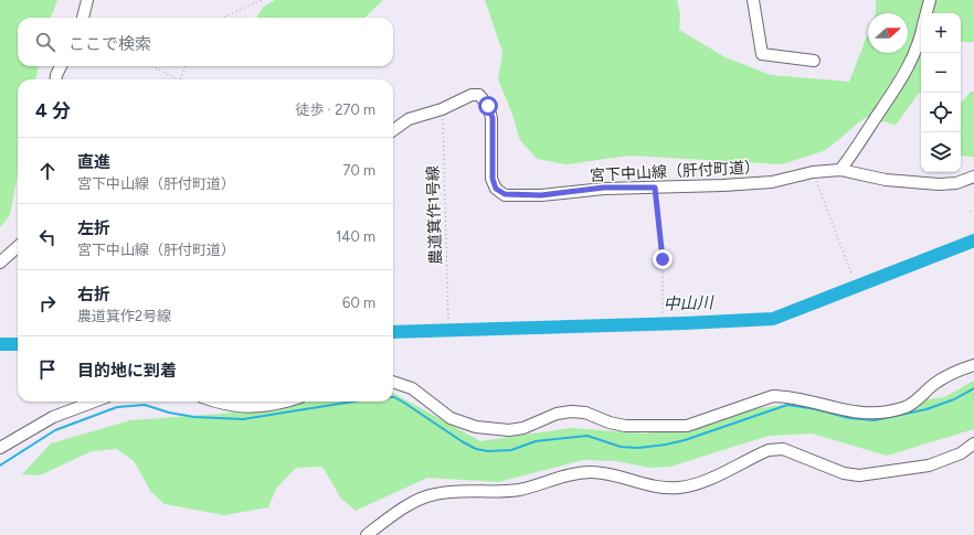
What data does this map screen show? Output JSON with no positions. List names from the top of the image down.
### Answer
{
  "streets": {
    "street": ["宮下中山線（肝付町道）"],
    "path": ["農道箕作1号線"]
  },
  "crossings": [
    ["宮下中山線（肝付町道）", "農道箕作1号線"]
  ],
  "water": ["中山川"],
  "north": "right",
  "page": {
    "map_buttons": ["+", "−"],
    "search": "ここで検索",
    "heading": ["4 分", "徒歩 · 270 m"],
    "list": [
      ["直進", "宮下中山線（肝付町道）", "70 m"],
      ["左折", "宮下中山線（肝付町道）", "140 m"],
      ["右折", "農道箕作2号線", "60 m"],
      "目的地に到着"
    ]
  }
}
